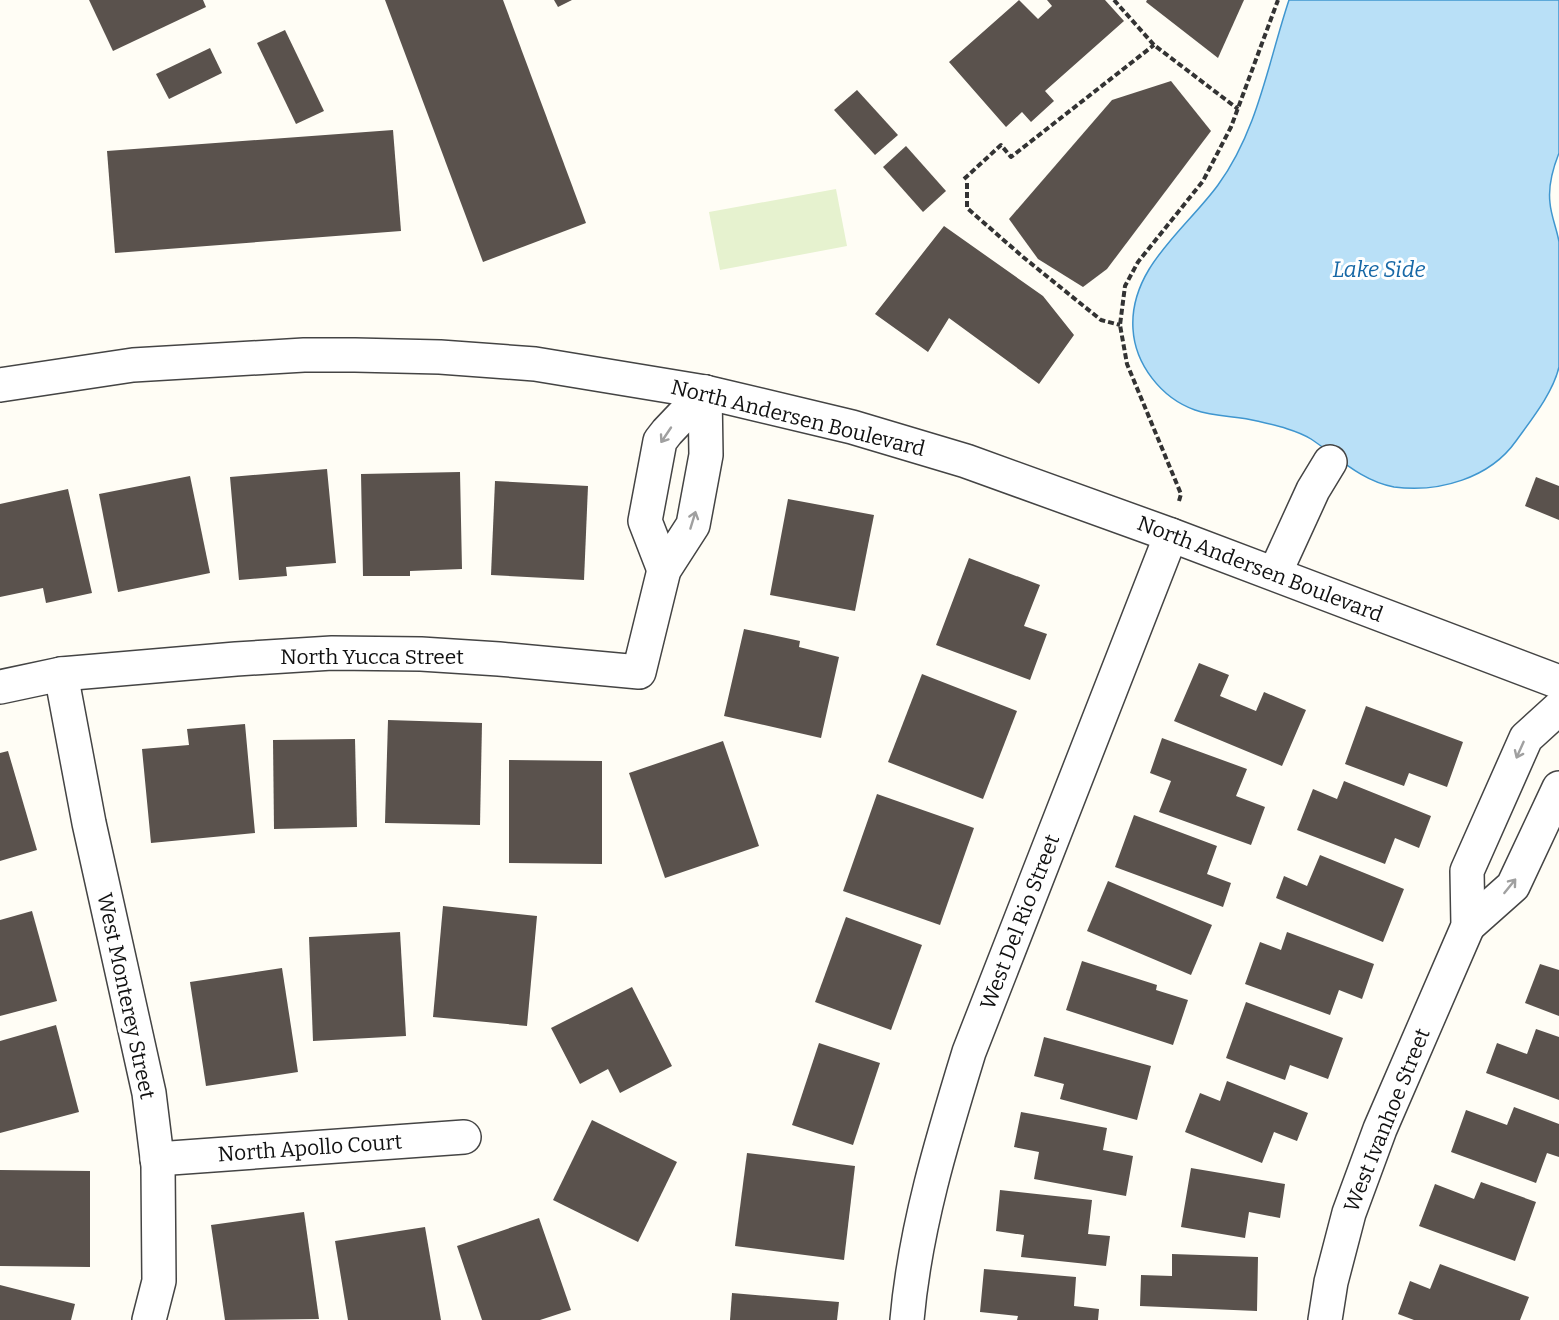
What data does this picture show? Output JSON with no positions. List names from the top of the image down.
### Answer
{
  "streets": {
    "street": [
      "North Andersen Boulevard",
      "North Yucca Street",
      "West Del Rio Street",
      "West Monterey Street",
      "West Ivanhoe Street",
      "North Apollo Court"
    ]
  },
  "crossings": [
    ["North Andersen Boulevard", "North Yucca Street"],
    ["North Andersen Boulevard", "West Del Rio Street"],
    ["North Yucca Street", "West Monterey Street"],
    ["West Monterey Street", "North Apollo Court"]
  ],
  "water": ["Lake Side"]
}
